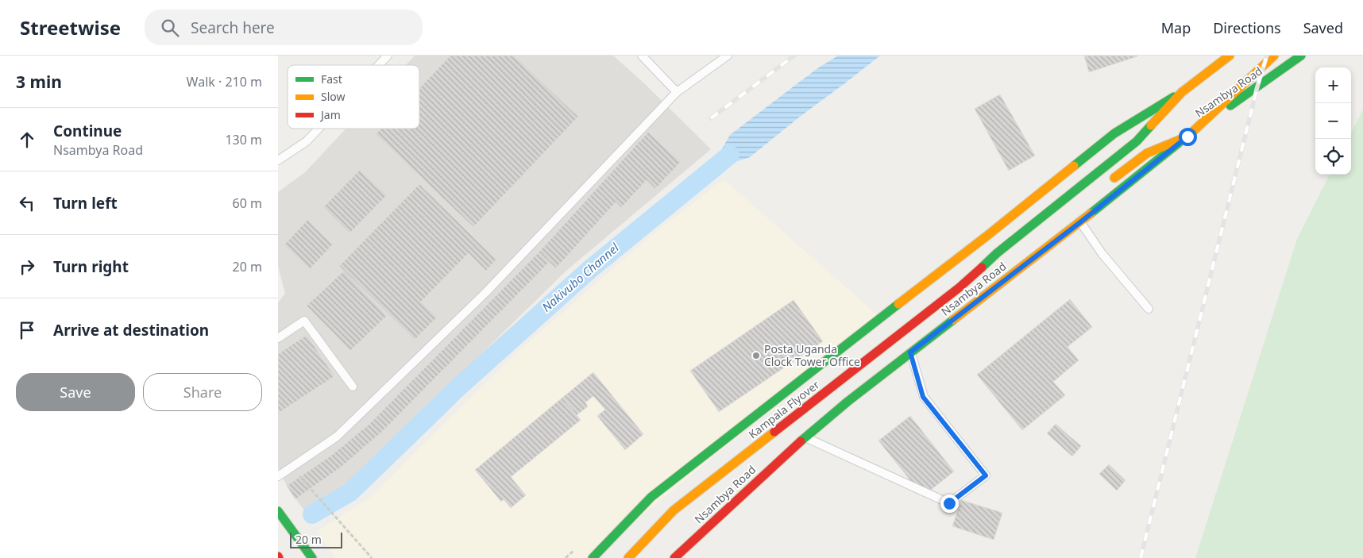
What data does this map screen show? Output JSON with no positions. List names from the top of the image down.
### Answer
{
  "streets": {
    "main road": ["Nsambya Road", "Kampala Flyover"]
  },
  "water": ["Nakivubo Channel"],
  "places": ["Posta Uganda Clock Tower Office"],
  "legend": ["Fast", "Slow", "Jam"],
  "scale_bar": "20 m",
  "page": {
    "header": "Streetwise",
    "search": "Search here",
    "nav": ["Map", "Directions", "Saved"],
    "heading": ["3 min", "Walk · 210 m"],
    "map_buttons": ["+", "−"],
    "list": [
      ["Continue", "Nsambya Road", "130 m"],
      ["Turn left", "60 m"],
      ["Turn right", "20 m"],
      "Arrive at destination"
    ],
    "buttons": ["Save", "Share"],
    "scale": "20 m"
  }
}
